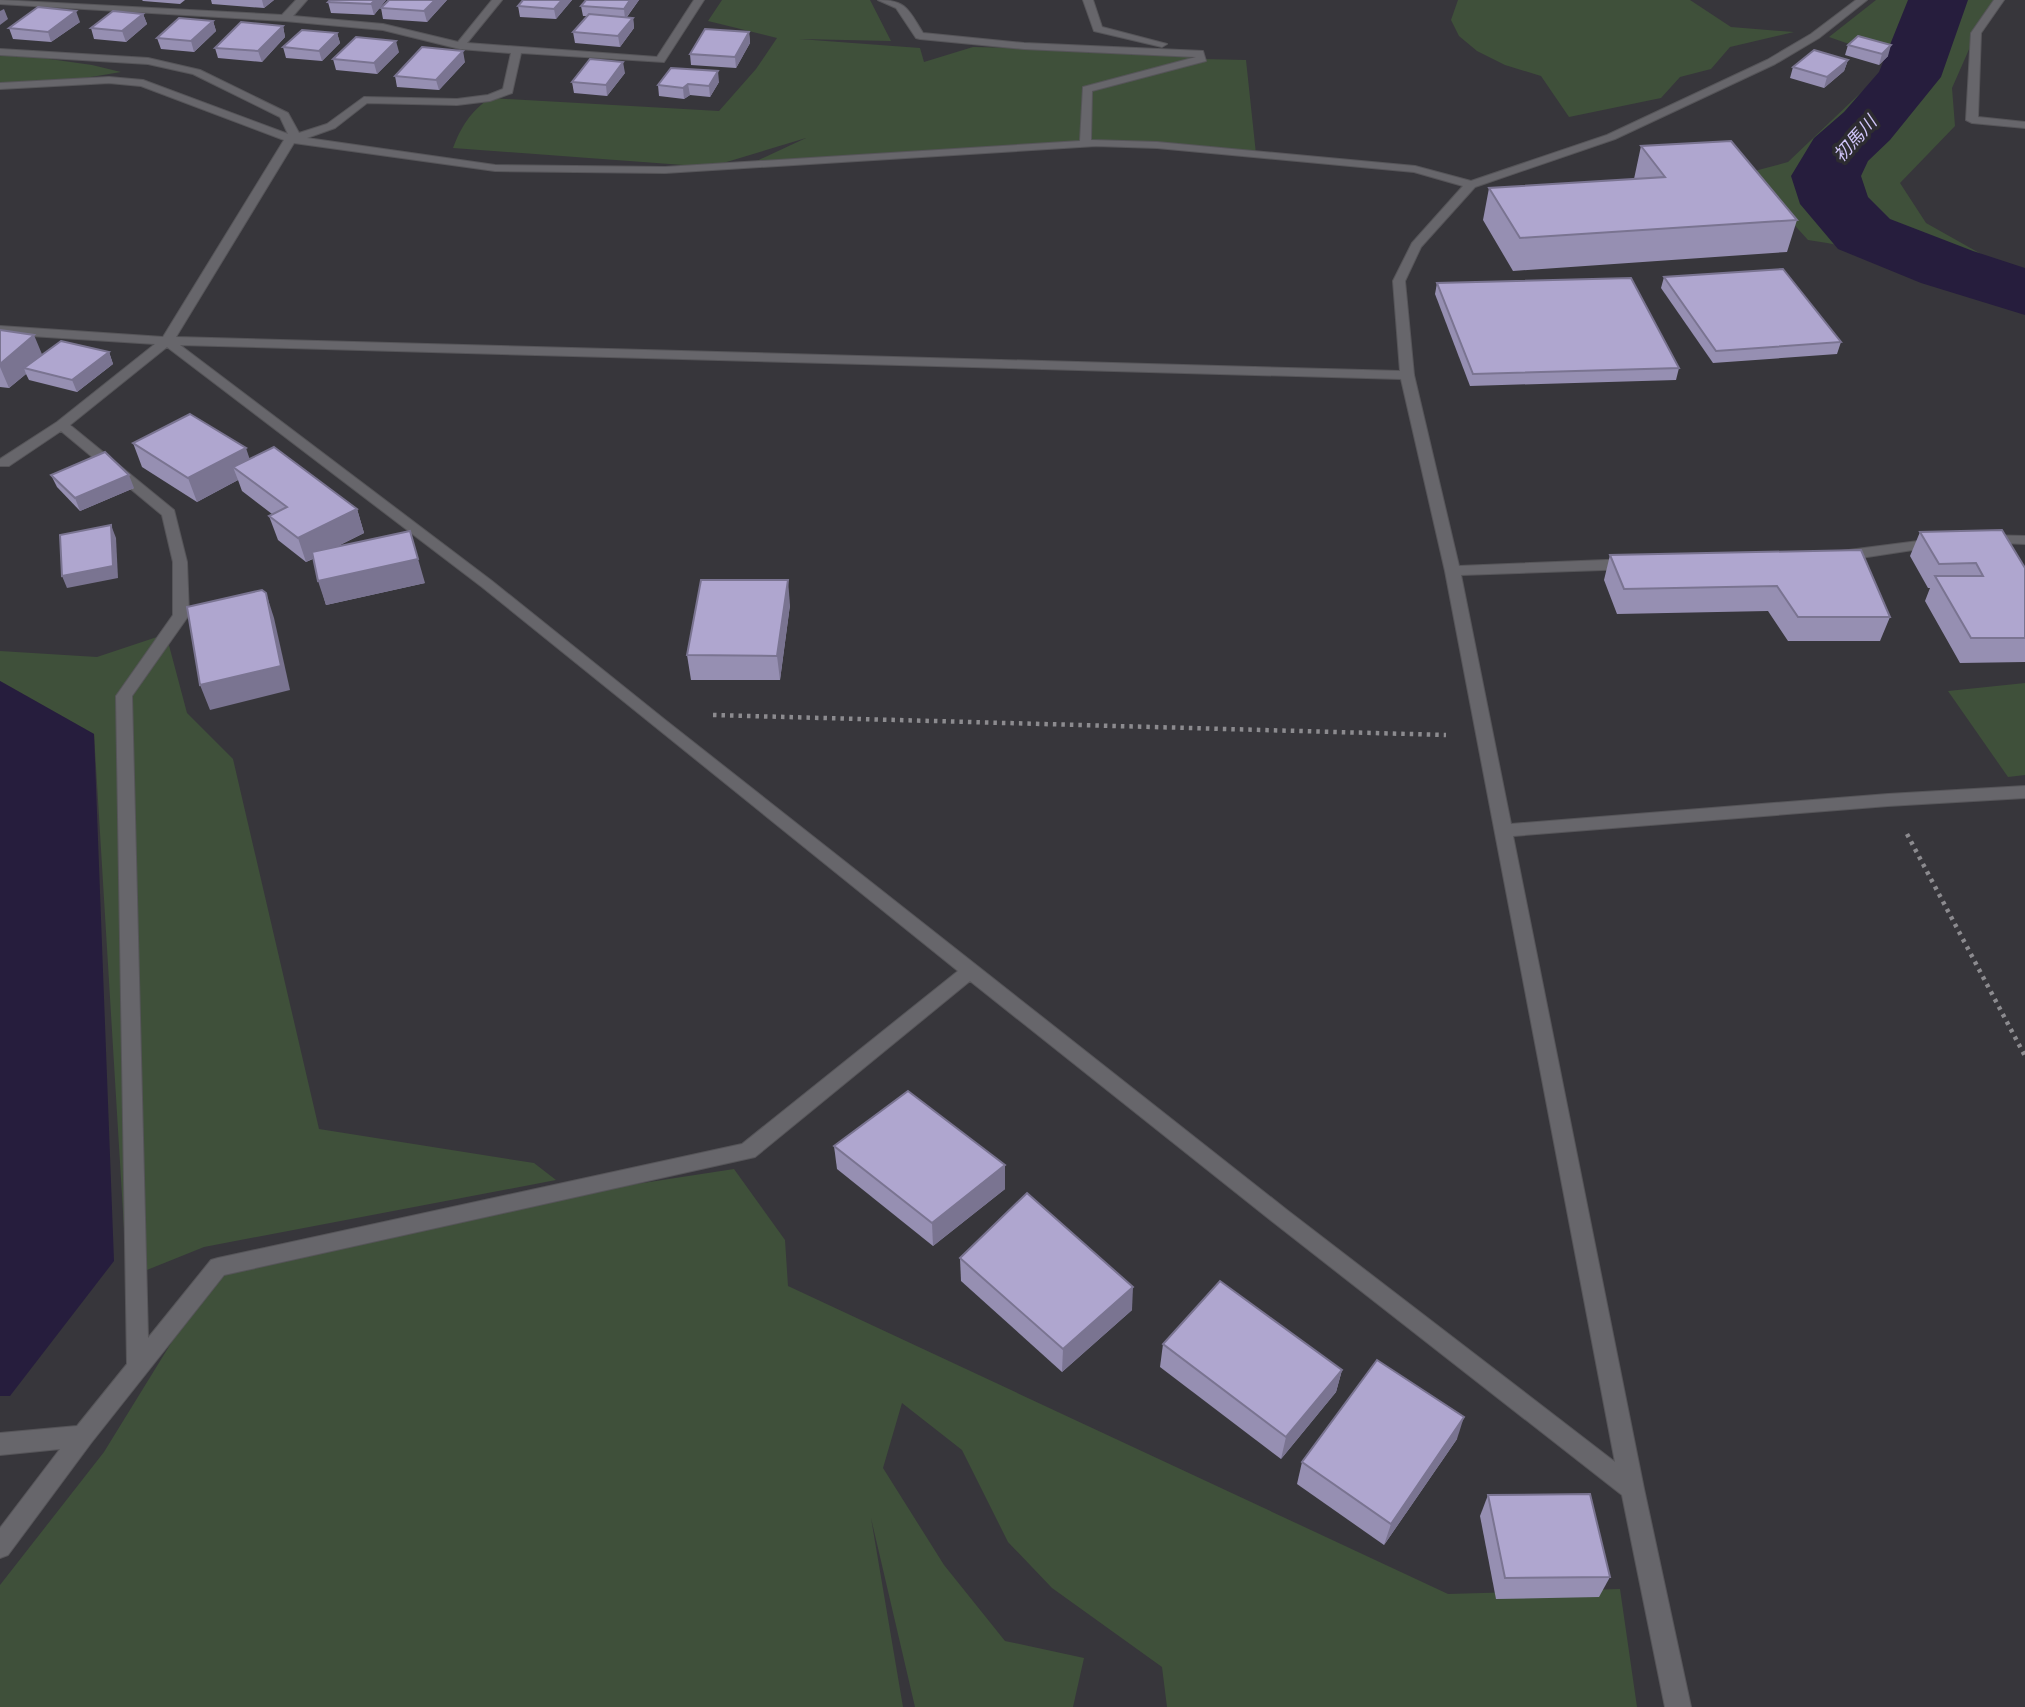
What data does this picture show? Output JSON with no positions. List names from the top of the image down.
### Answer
{
  "water": ["初馬川"]
}
